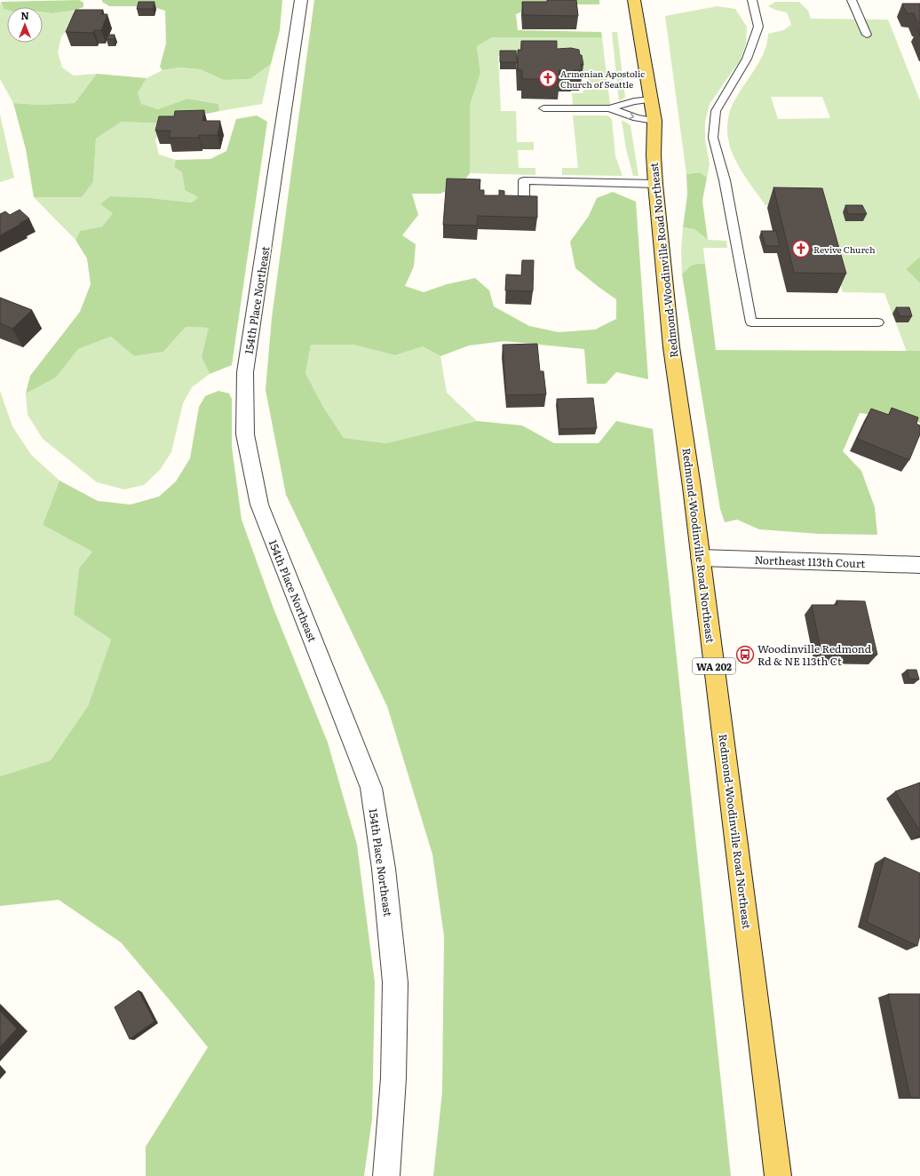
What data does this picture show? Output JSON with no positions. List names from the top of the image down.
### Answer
{
  "streets": {
    "main road": ["Redmond-Woodinville Road Northeast", "WA 202"],
    "street": ["154th Place Northeast", "Northeast 113th Court"]
  },
  "crossings": [
    ["Redmond-Woodinville Road Northeast", "Northeast 113th Court"]
  ],
  "places": {
    "church": ["Armenian Apostolic Church of Seattle", "Revive Church"],
    "bus stop": ["Woodinville Redmond Rd & NE 113th Ct"]
  },
  "north": "top"
}
